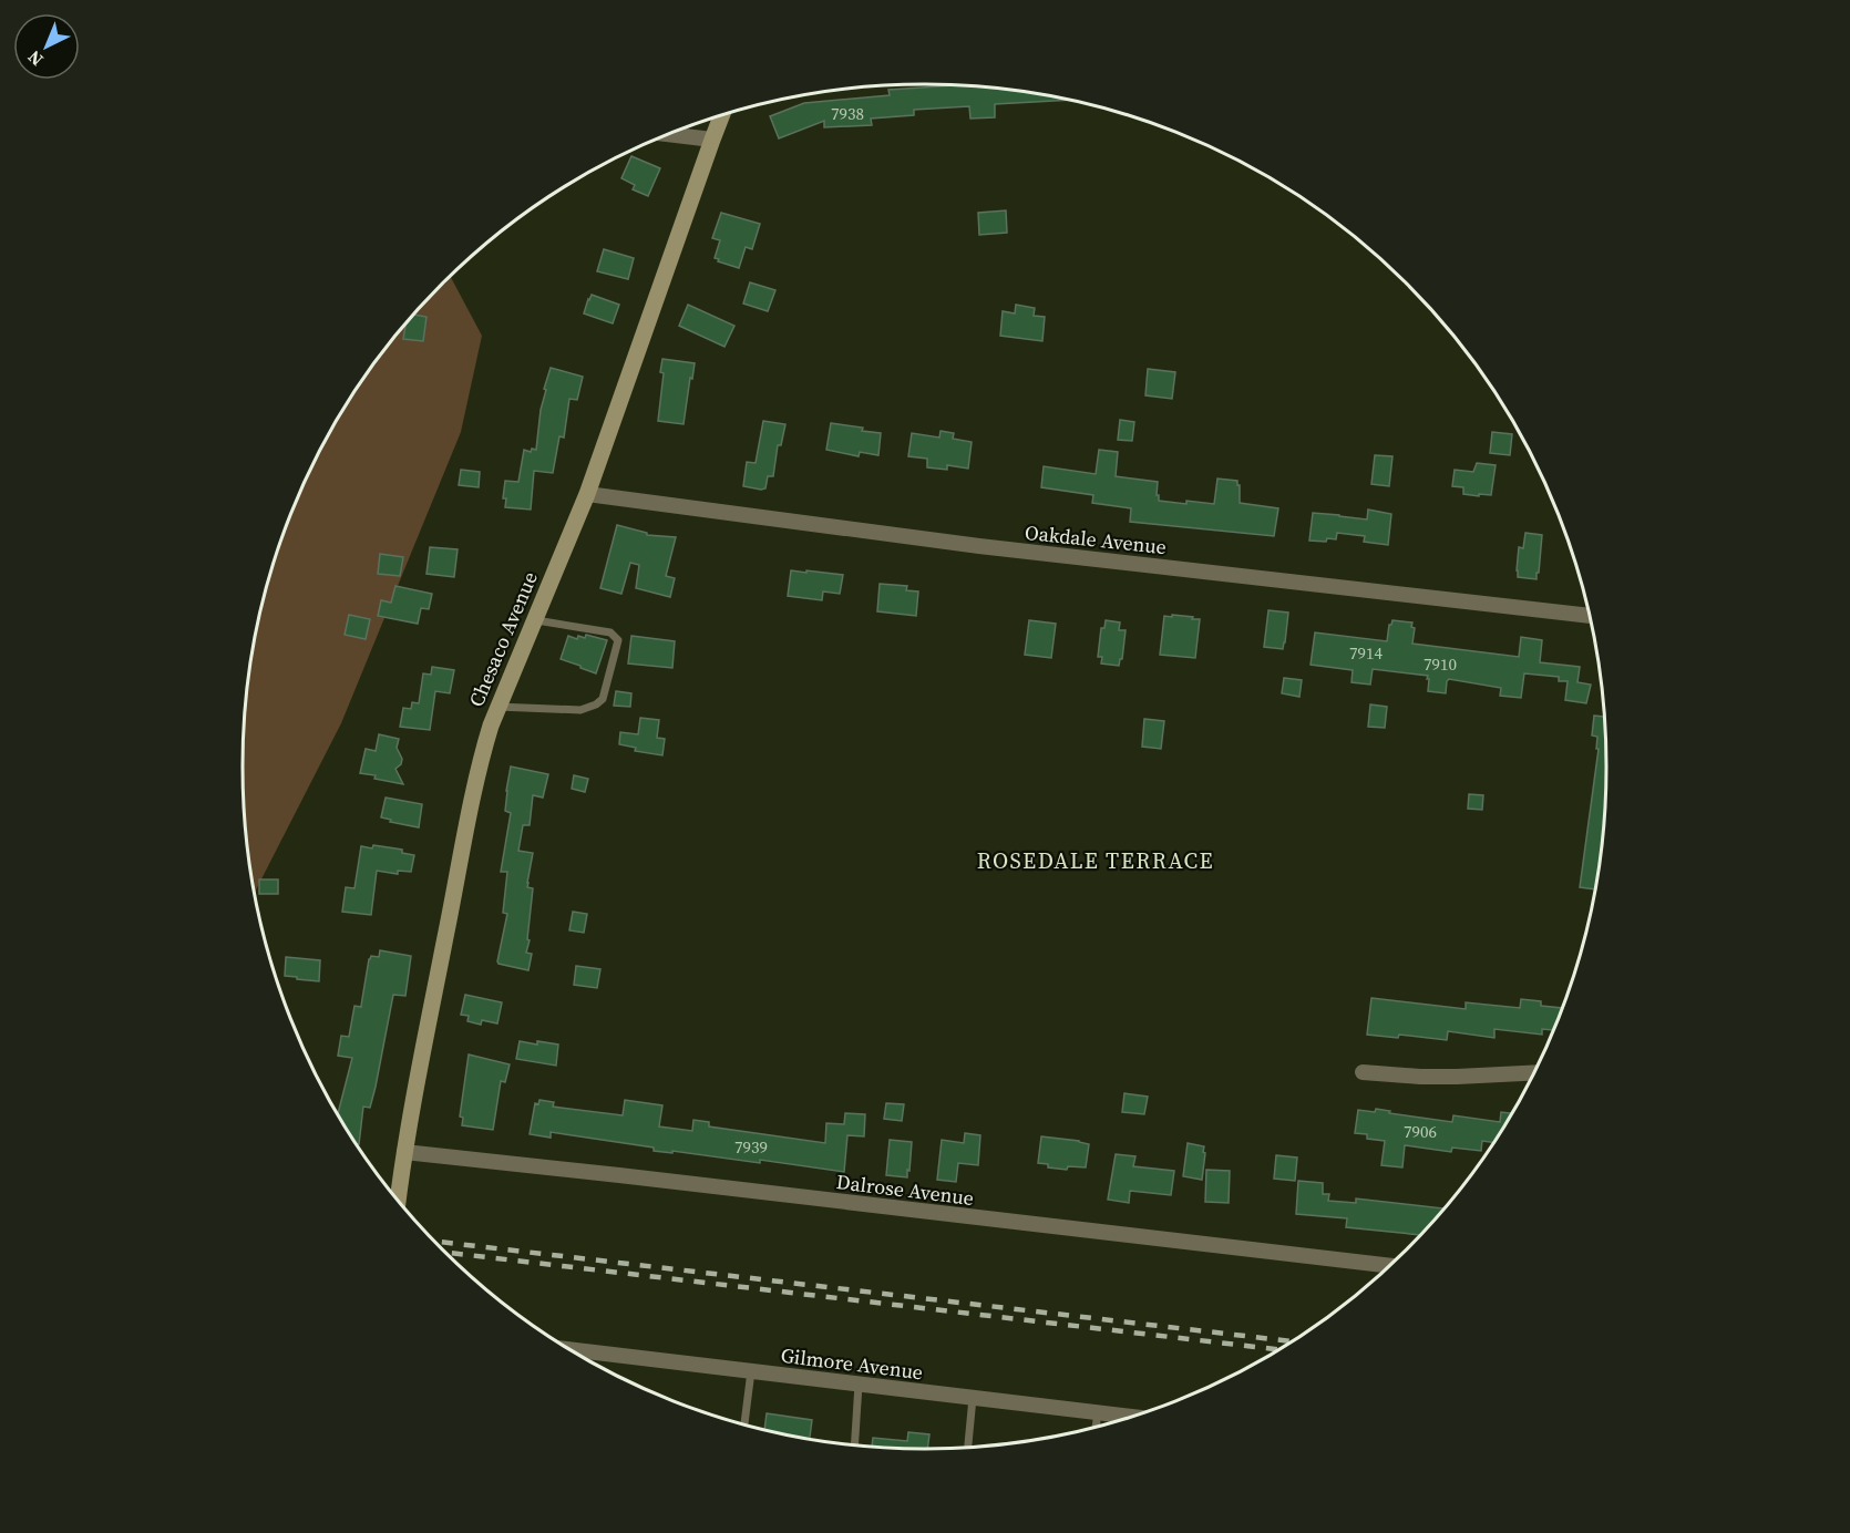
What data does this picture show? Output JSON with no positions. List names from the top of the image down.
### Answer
{
  "streets": {
    "street": [
      "Oakdale Avenue",
      "Chesaco Avenue",
      "Dalrose Avenue",
      "Gilmore Avenue"
    ]
  },
  "crossings": [
    ["Oakdale Avenue", "Chesaco Avenue"],
    ["Chesaco Avenue", "Dalrose Avenue"]
  ],
  "districts": ["ROSEDALE TERRACE"],
  "house_numbers": [
    "7938",
    "7914",
    "7910",
    "7906",
    "7939"
  ],
  "north": "bottom left"
}
